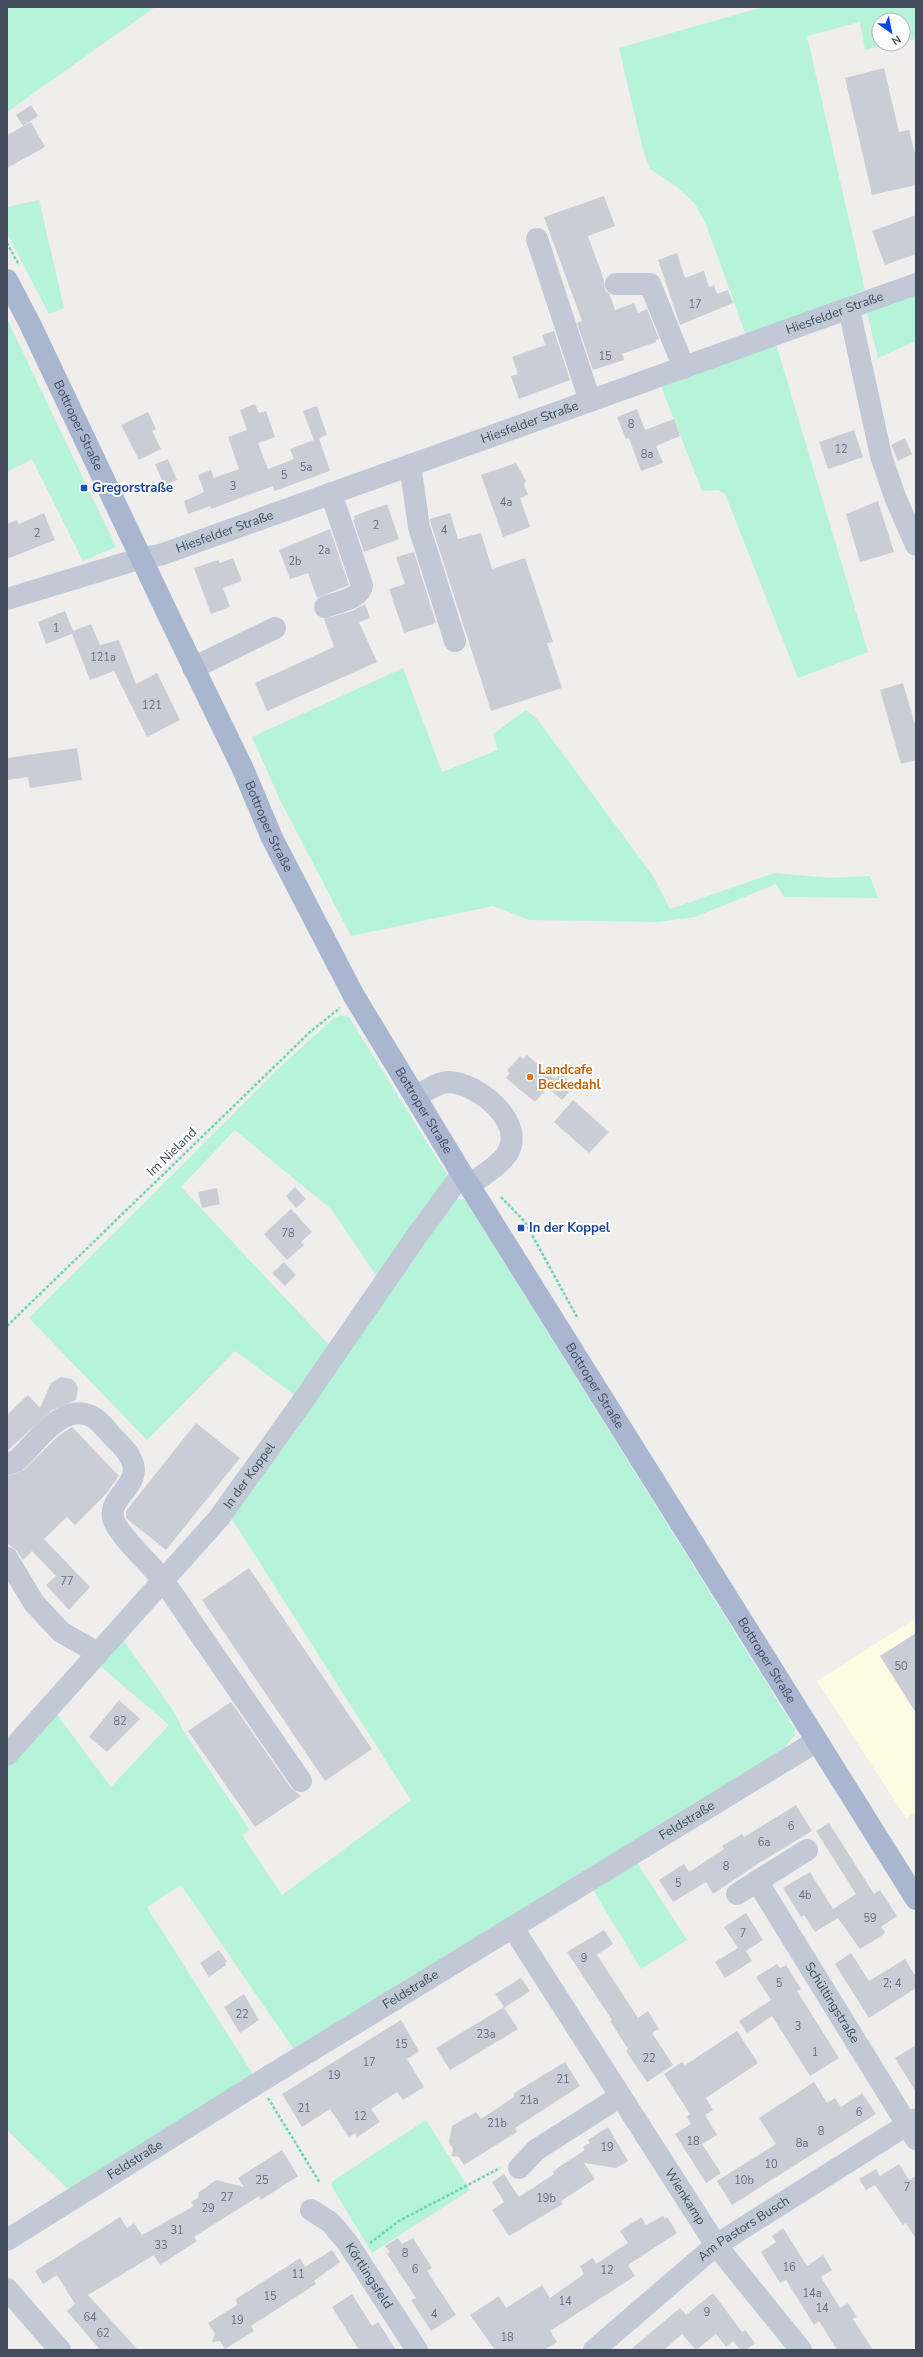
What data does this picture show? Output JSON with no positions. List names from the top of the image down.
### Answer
{
  "streets": {
    "main road": ["Bottroper Straße"],
    "street": [
      "Hiesfelder Straße",
      "In der Koppel",
      "Feldstraße",
      "Schültingstraße",
      "Wienkamp",
      "Am Pastors Busch",
      "Körtlingsfeld"
    ],
    "path": ["Im Nieland"]
  },
  "crossings": [
    ["Hiesfelder Straße", "Bottroper Straße"],
    ["Bottroper Straße", "Im Nieland"],
    ["Bottroper Straße", "In der Koppel"],
    ["Bottroper Straße", "Feldstraße"],
    ["Feldstraße", "Wienkamp"],
    ["Schültingstraße", "Am Pastors Busch"],
    ["Wienkamp", "Am Pastors Busch"]
  ],
  "places": {
    "transit": ["Gregorstraße", "In der Koppel"],
    "other": ["Landcafe Beckedahl"]
  },
  "house_numbers": [
    "17",
    "15",
    "8",
    "12",
    "8a",
    "5a",
    "5",
    "3",
    "4a",
    "2",
    "4",
    "2",
    "2a",
    "2b",
    "1",
    "121a",
    "121",
    "78",
    "77",
    "50",
    "82",
    "6",
    "6a",
    "8",
    "5",
    "4b",
    "59",
    "7",
    "9",
    "5",
    "2; 4",
    "22",
    "3",
    "23a",
    "15",
    "1",
    "22",
    "17",
    "19",
    "21",
    "21a",
    "21",
    "6",
    "12",
    "21b",
    "8",
    "18",
    "8a",
    "19",
    "10",
    "25",
    "10b",
    "7",
    "27",
    "19b",
    "29",
    "31",
    "33",
    "8",
    "16",
    "6",
    "12",
    "11",
    "14a",
    "15",
    "14",
    "14",
    "9",
    "4",
    "64",
    "19",
    "62",
    "18"
  ],
  "north": "bottom right"
}
